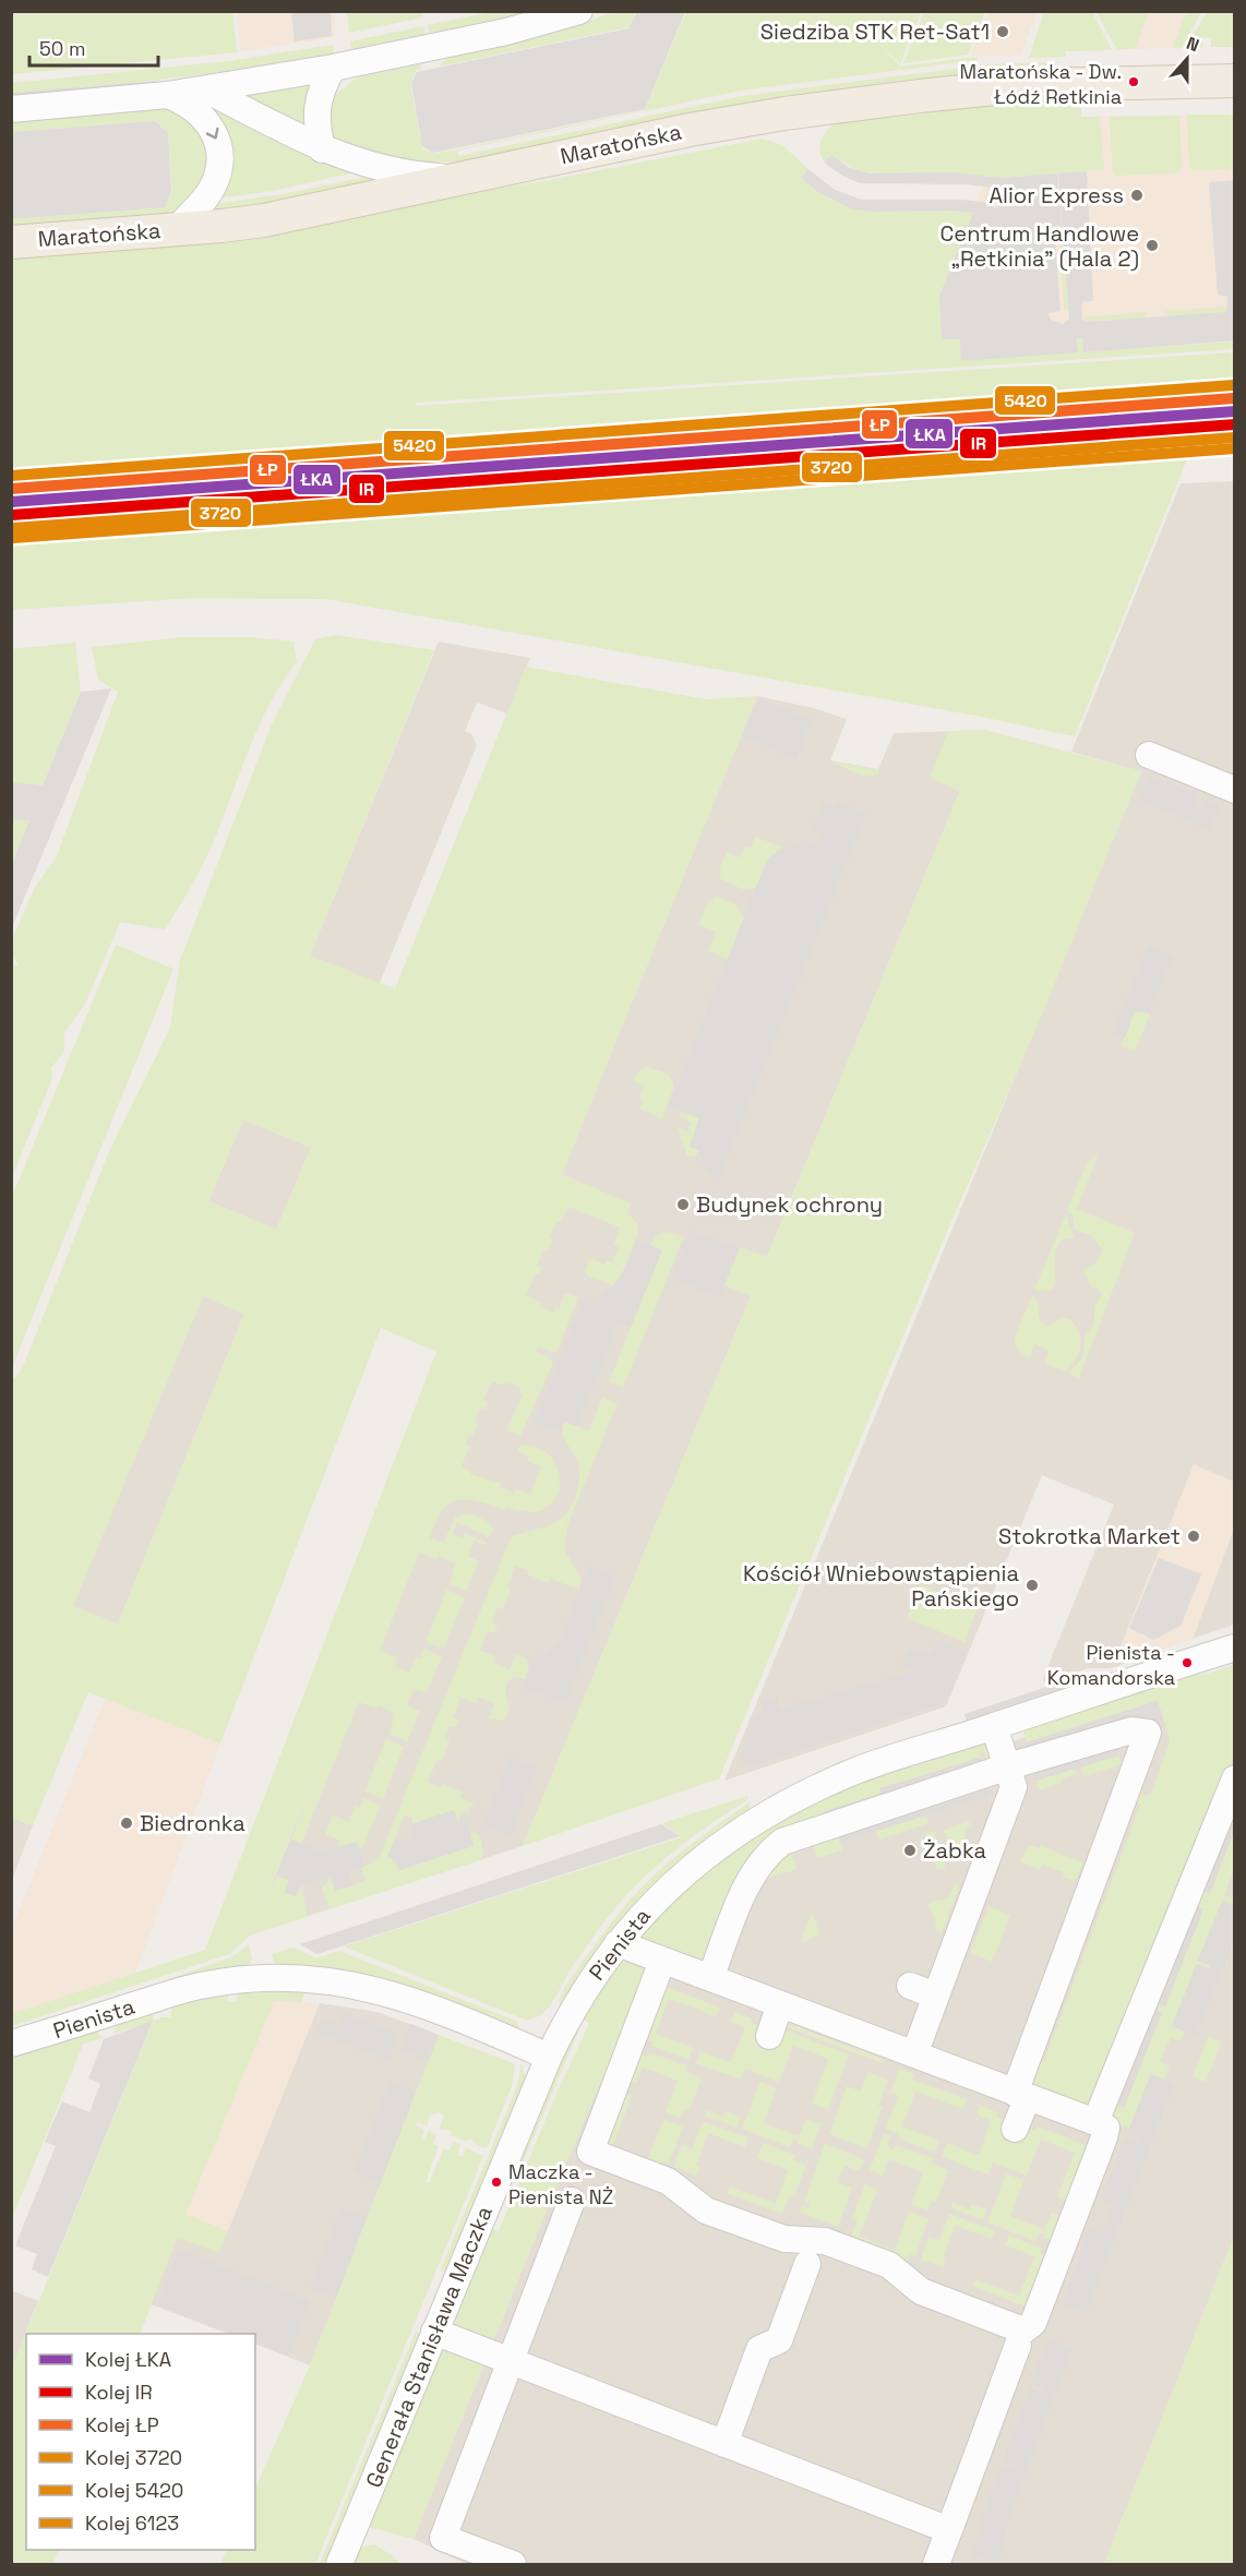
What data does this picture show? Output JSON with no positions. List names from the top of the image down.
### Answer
{
  "streets": {
    "main road": ["Maratońska"],
    "street": ["Pienista", "Generała Stanisława Maczka"]
  },
  "crossings": [
    ["Pienista", "Generała Stanisława Maczka"]
  ],
  "places": [
    "Siedziba STK Ret-Sat1",
    "Maratońska - Dw. Łódź Retkinia",
    "Alior Express",
    "Centrum Handlowe „Retkinia” (Hala 2)",
    "Budynek ochrony",
    "Stokrotka Market",
    "Kościół Wniebowstąpienia Pańskiego",
    "Pienista - Komandorska",
    "Biedronka",
    "Żabka",
    "Maczka - Pienista NŻ"
  ],
  "lines": [
    "rail line 5420",
    "rail line ŁP",
    "rail line ŁKA",
    "rail line IR",
    "rail line 3720",
    "rail line 6123"
  ],
  "legend": [
    "Kolej ŁKA",
    "Kolej IR",
    "Kolej ŁP",
    "Kolej 3720",
    "Kolej 5420",
    "Kolej 6123"
  ],
  "scale_bar": "50 m",
  "north": "top"
}
